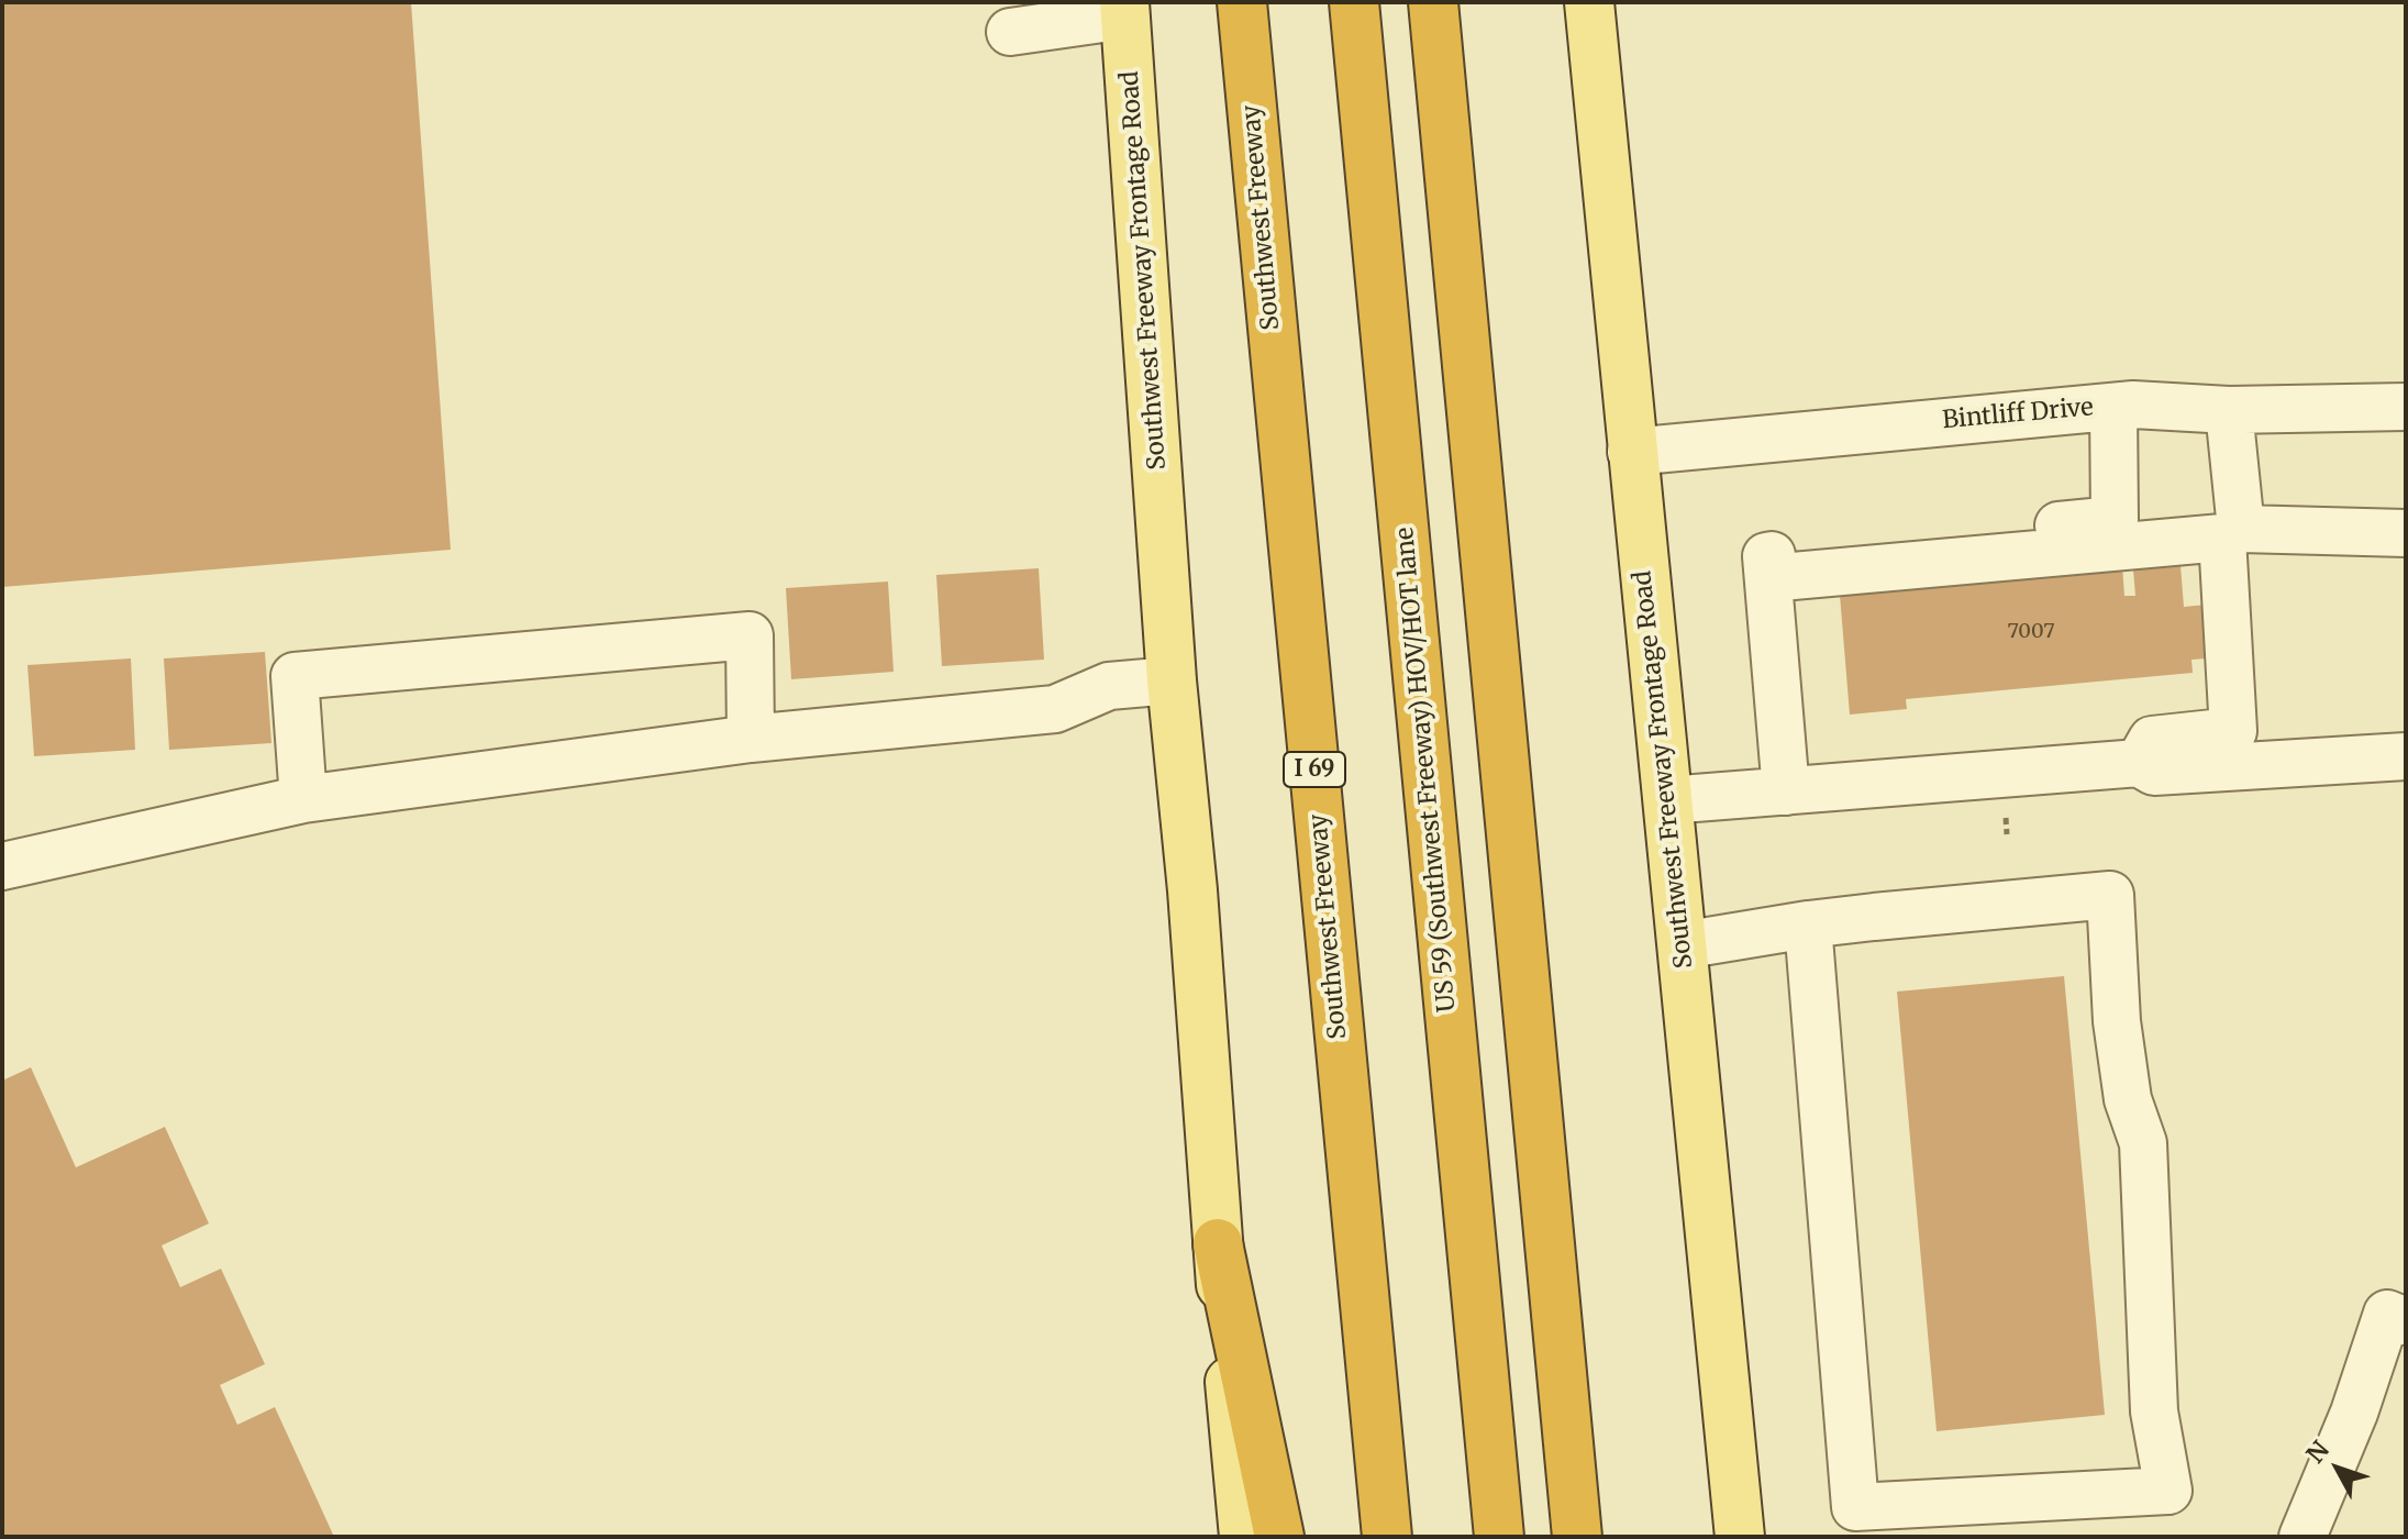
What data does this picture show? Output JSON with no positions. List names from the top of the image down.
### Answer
{
  "streets": {
    "highway": ["Southwest Freeway", "I 69", "US 59 (Southwest Freeway) HOV/HOT lane"],
    "main road": ["Southwest Freeway Frontage Road"],
    "street": ["Bintliff Drive"]
  },
  "crossings": [
    ["Southwest Freeway Frontage Road", "Bintliff Drive"]
  ],
  "house_numbers": ["7007"],
  "north": "top left"
}
